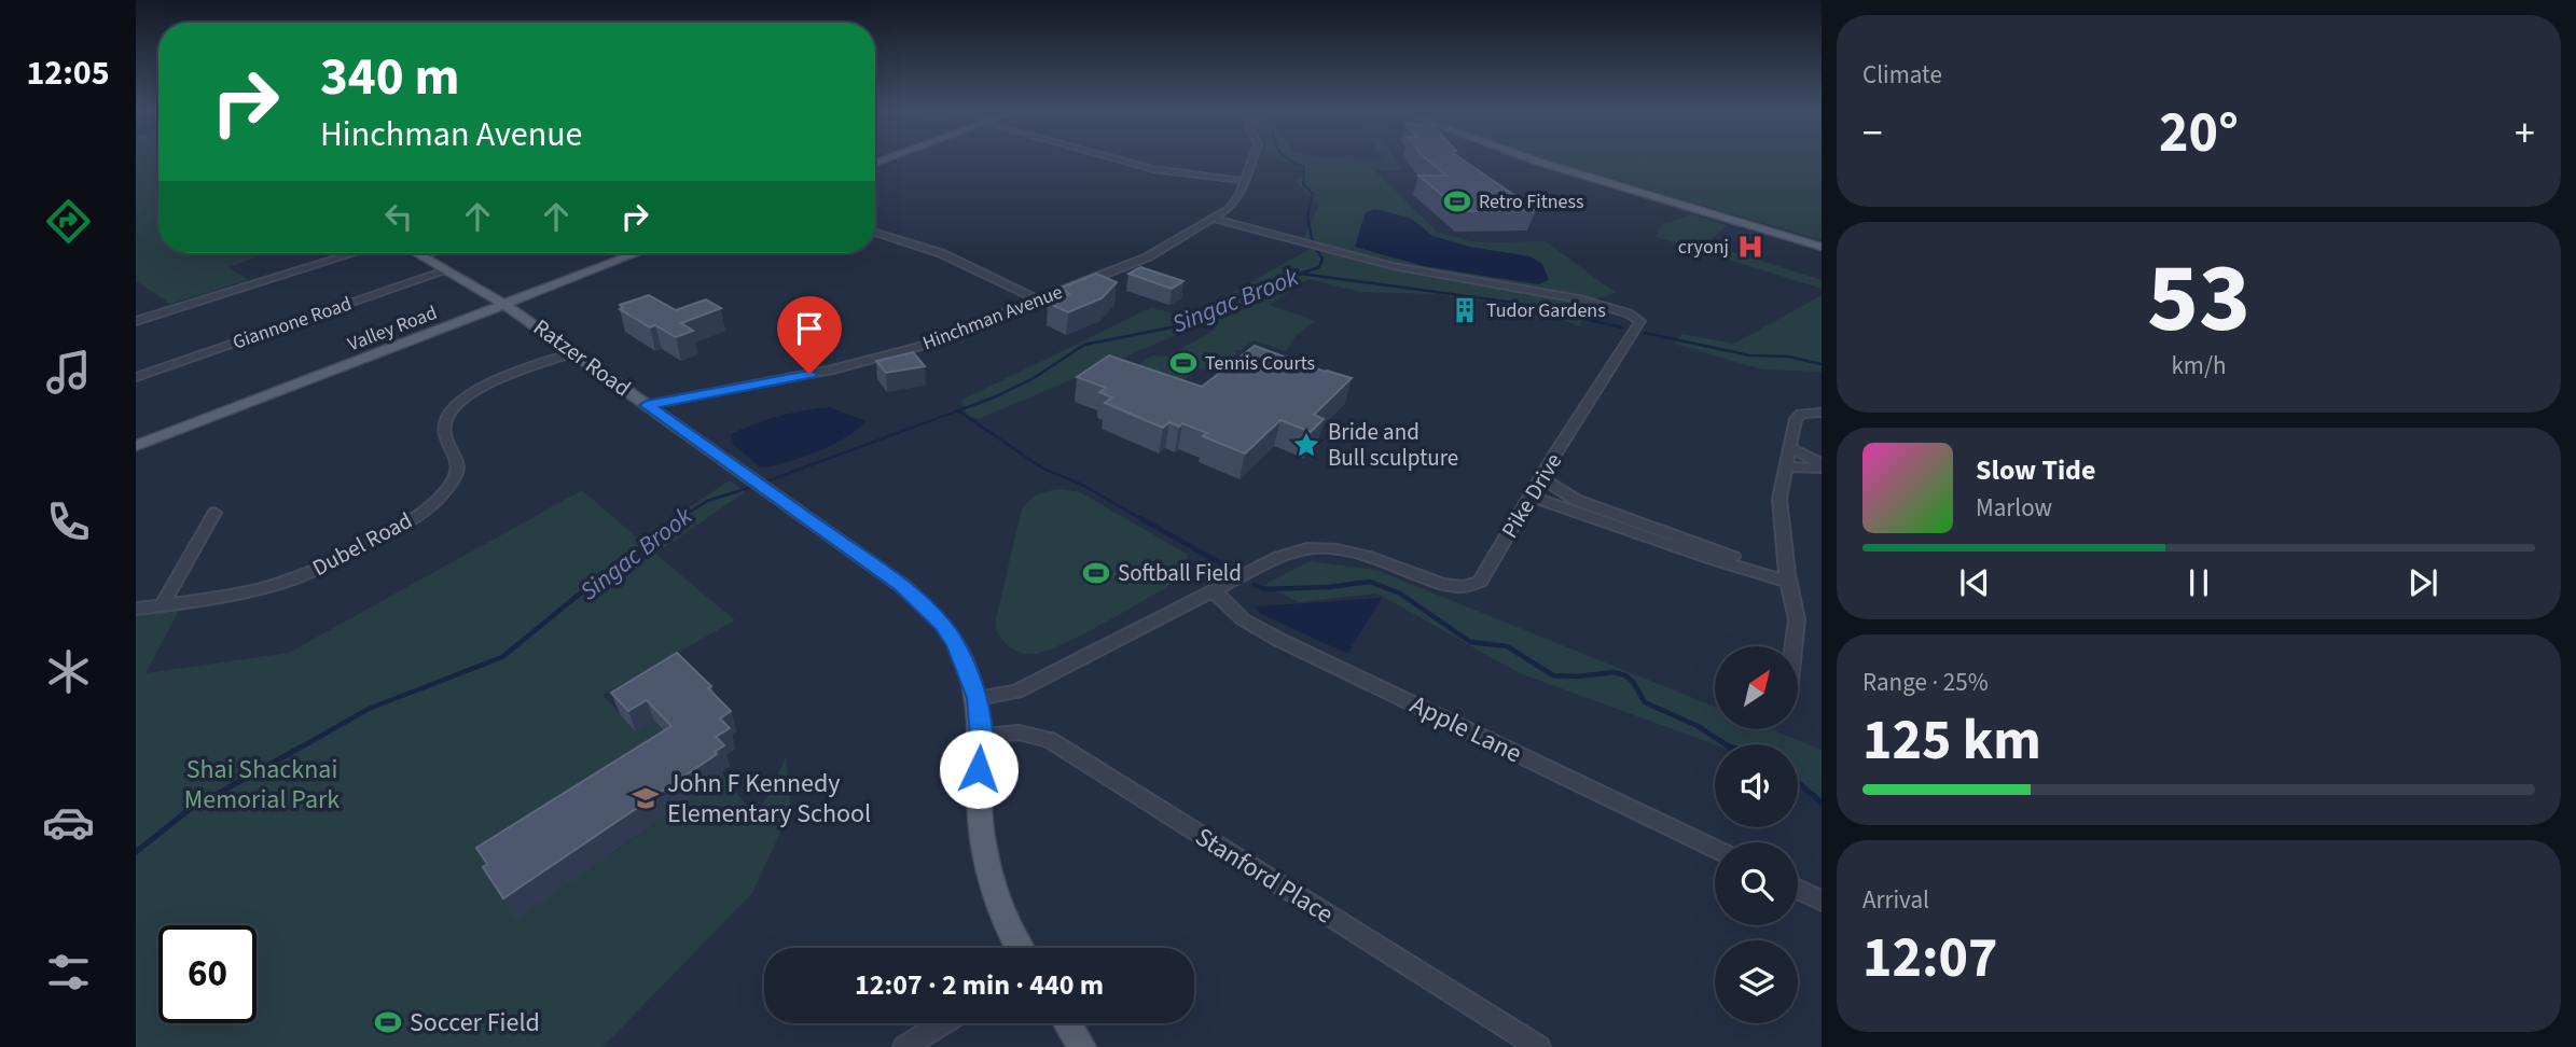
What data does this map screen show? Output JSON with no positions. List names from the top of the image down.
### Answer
{
  "streets": {
    "main road": ["Valley Road", "Ratzer Road"],
    "street": [
      "Hinchman Avenue",
      "Giannone Road",
      "Pike Drive",
      "Dubel Road",
      "Apple Lane",
      "Stanford Place"
    ]
  },
  "crossings": [
    ["Hinchman Avenue", "Ratzer Road"],
    ["Hinchman Avenue", "Pike Drive"],
    ["Giannone Road", "Ratzer Road"],
    ["Valley Road", "Ratzer Road"],
    ["Ratzer Road", "Pike Drive"],
    ["Ratzer Road", "Dubel Road"],
    ["Ratzer Road", "Stanford Place"],
    ["Pike Drive", "Apple Lane"]
  ],
  "water": ["Singac Brook"],
  "parks": ["Shai Shacknai Memorial Park"],
  "places": {
    "sports": [
      "Retro Fitness",
      "Tennis Courts",
      "Softball Field",
      "Soccer Field"
    ],
    "hospital": ["cryonj"],
    "building": ["Tudor Gardens"],
    "place": ["Bride and Bull sculpture"],
    "school or university": ["John F Kennedy Elementary School"]
  },
  "north": "top right",
  "page": {
    "tabs": "12:05",
    "tile": [
      "Climate",
      ["53", "km/h"],
      ["Range · 25%", "125 km"],
      ["Arrival", "12:07"]
    ],
    "turn": ["340 m", "Hinchman Avenue"],
    "heat": ["−", "20°", "+"],
    "song": ["Slow Tide", "Marlow"],
    "limit": "60",
    "trip": "12:07 · 2 min · 440 m"
  }
}
